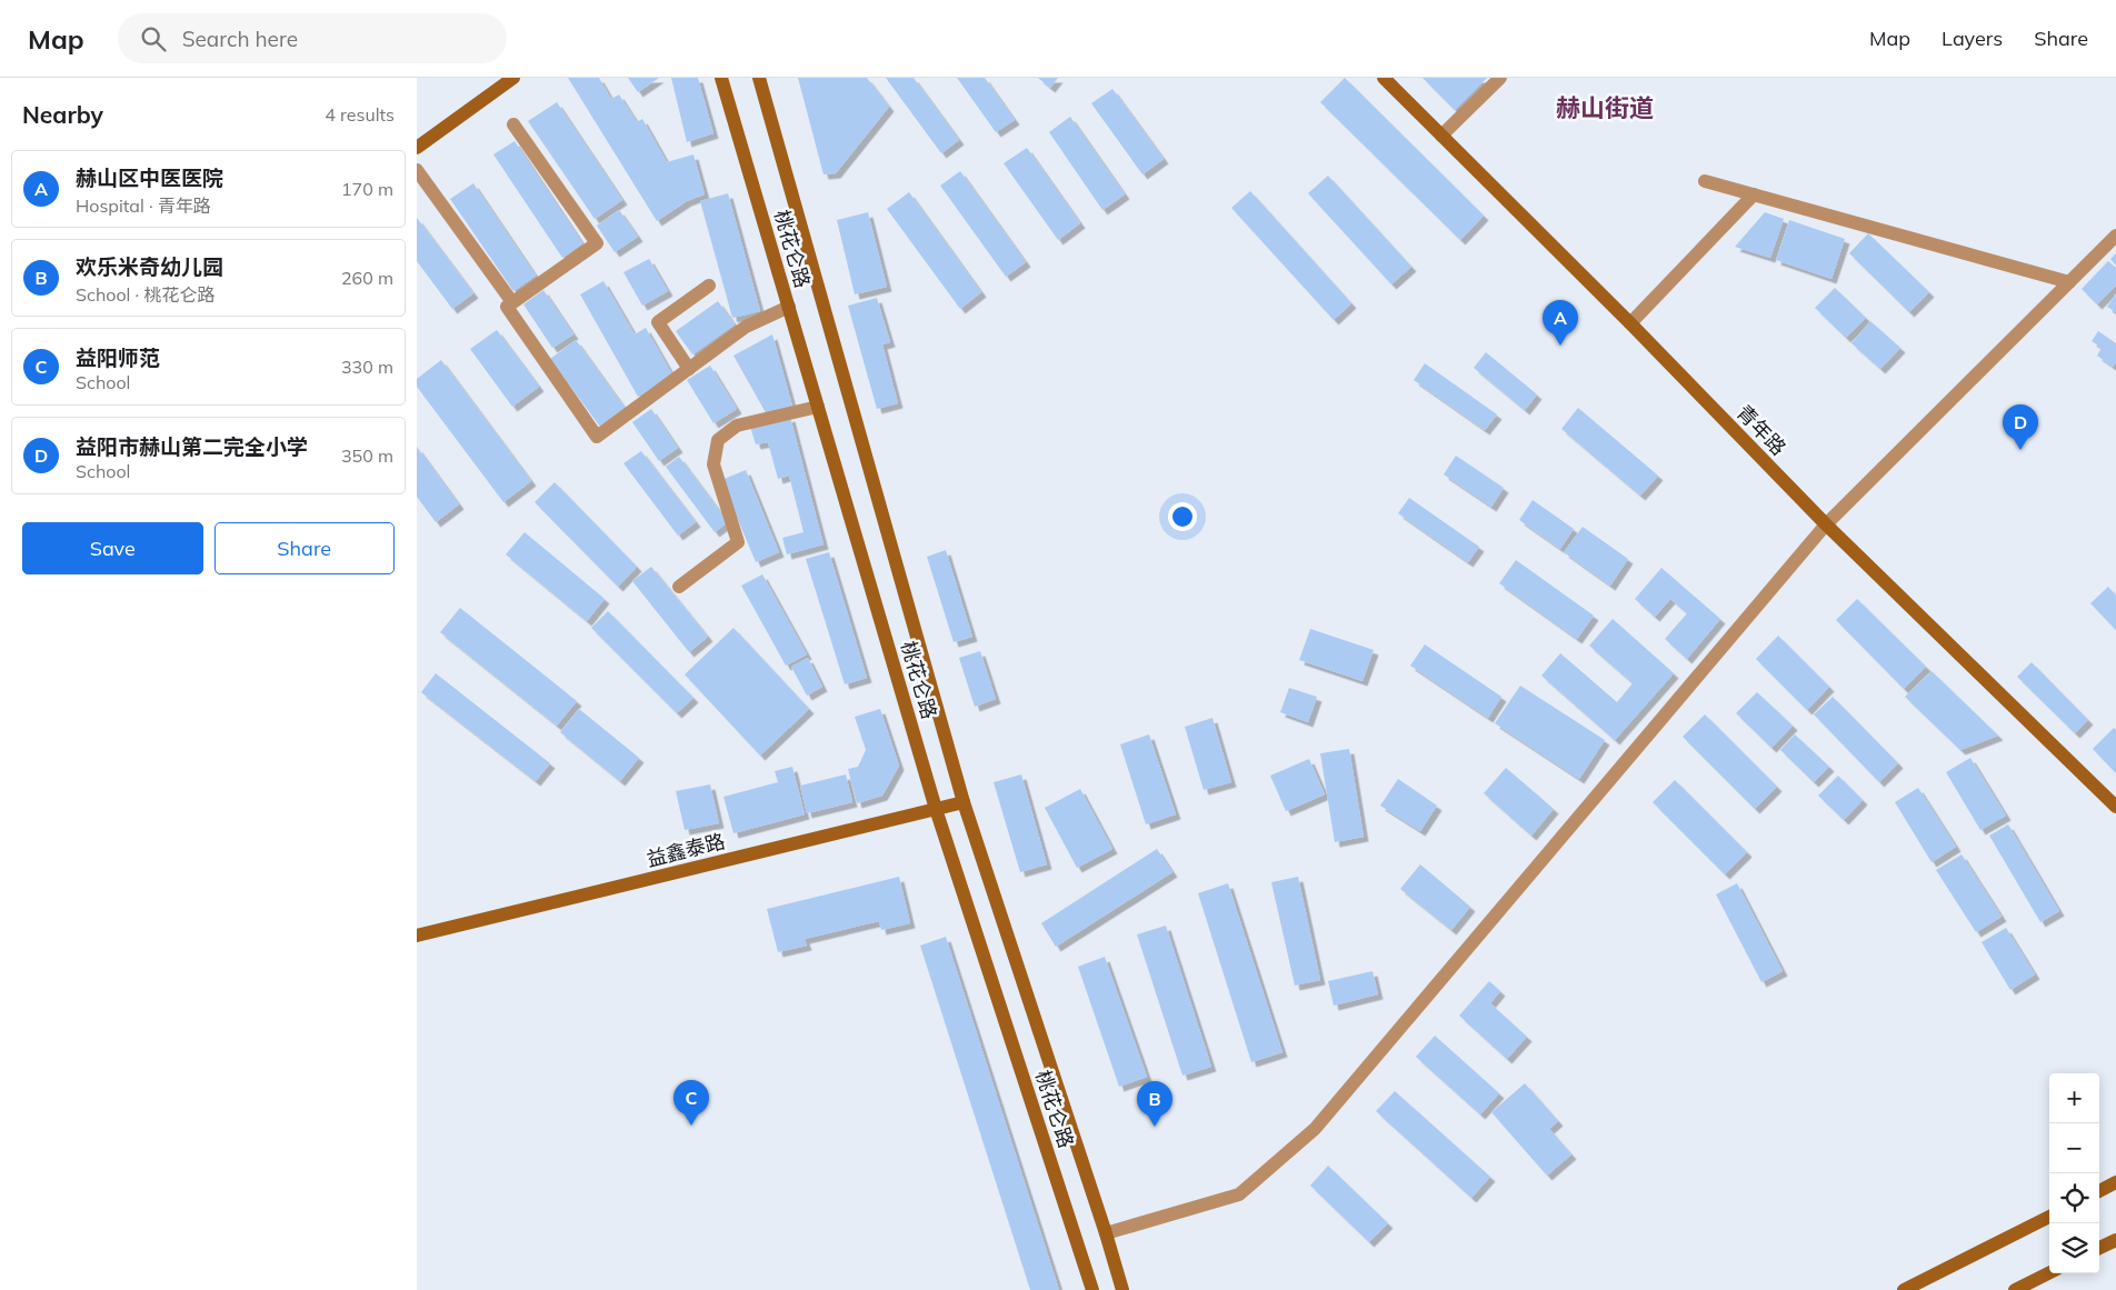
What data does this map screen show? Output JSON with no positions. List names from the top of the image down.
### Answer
{
  "streets": {
    "main road": ["桃花仑路", "青年路", "益鑫泰路"]
  },
  "crossings": [
    ["桃花仑路", "益鑫泰路"]
  ],
  "districts": ["赫山街道"],
  "page": {
    "header": "Map",
    "search": "Search here",
    "nav": ["Map", "Layers", "Share"],
    "heading": ["Nearby", "4 results"],
    "list": [
      {
        "mark": "A",
        "name": "赫山区中医医院",
        "note": "Hospital · 青年路",
        "value": "170 m"
      },
      {
        "mark": "B",
        "name": "欢乐米奇幼儿园",
        "note": "School · 桃花仑路",
        "value": "260 m"
      },
      {
        "mark": "C",
        "name": "益阳师范",
        "note": "School",
        "value": "330 m"
      },
      {
        "mark": "D",
        "name": "益阳市赫山第二完全小学",
        "note": "School",
        "value": "350 m"
      }
    ],
    "pins": [
      "A",
      "D",
      "C",
      "B"
    ],
    "buttons": ["Save", "Share"],
    "map_buttons": ["+", "−"]
  }
}
